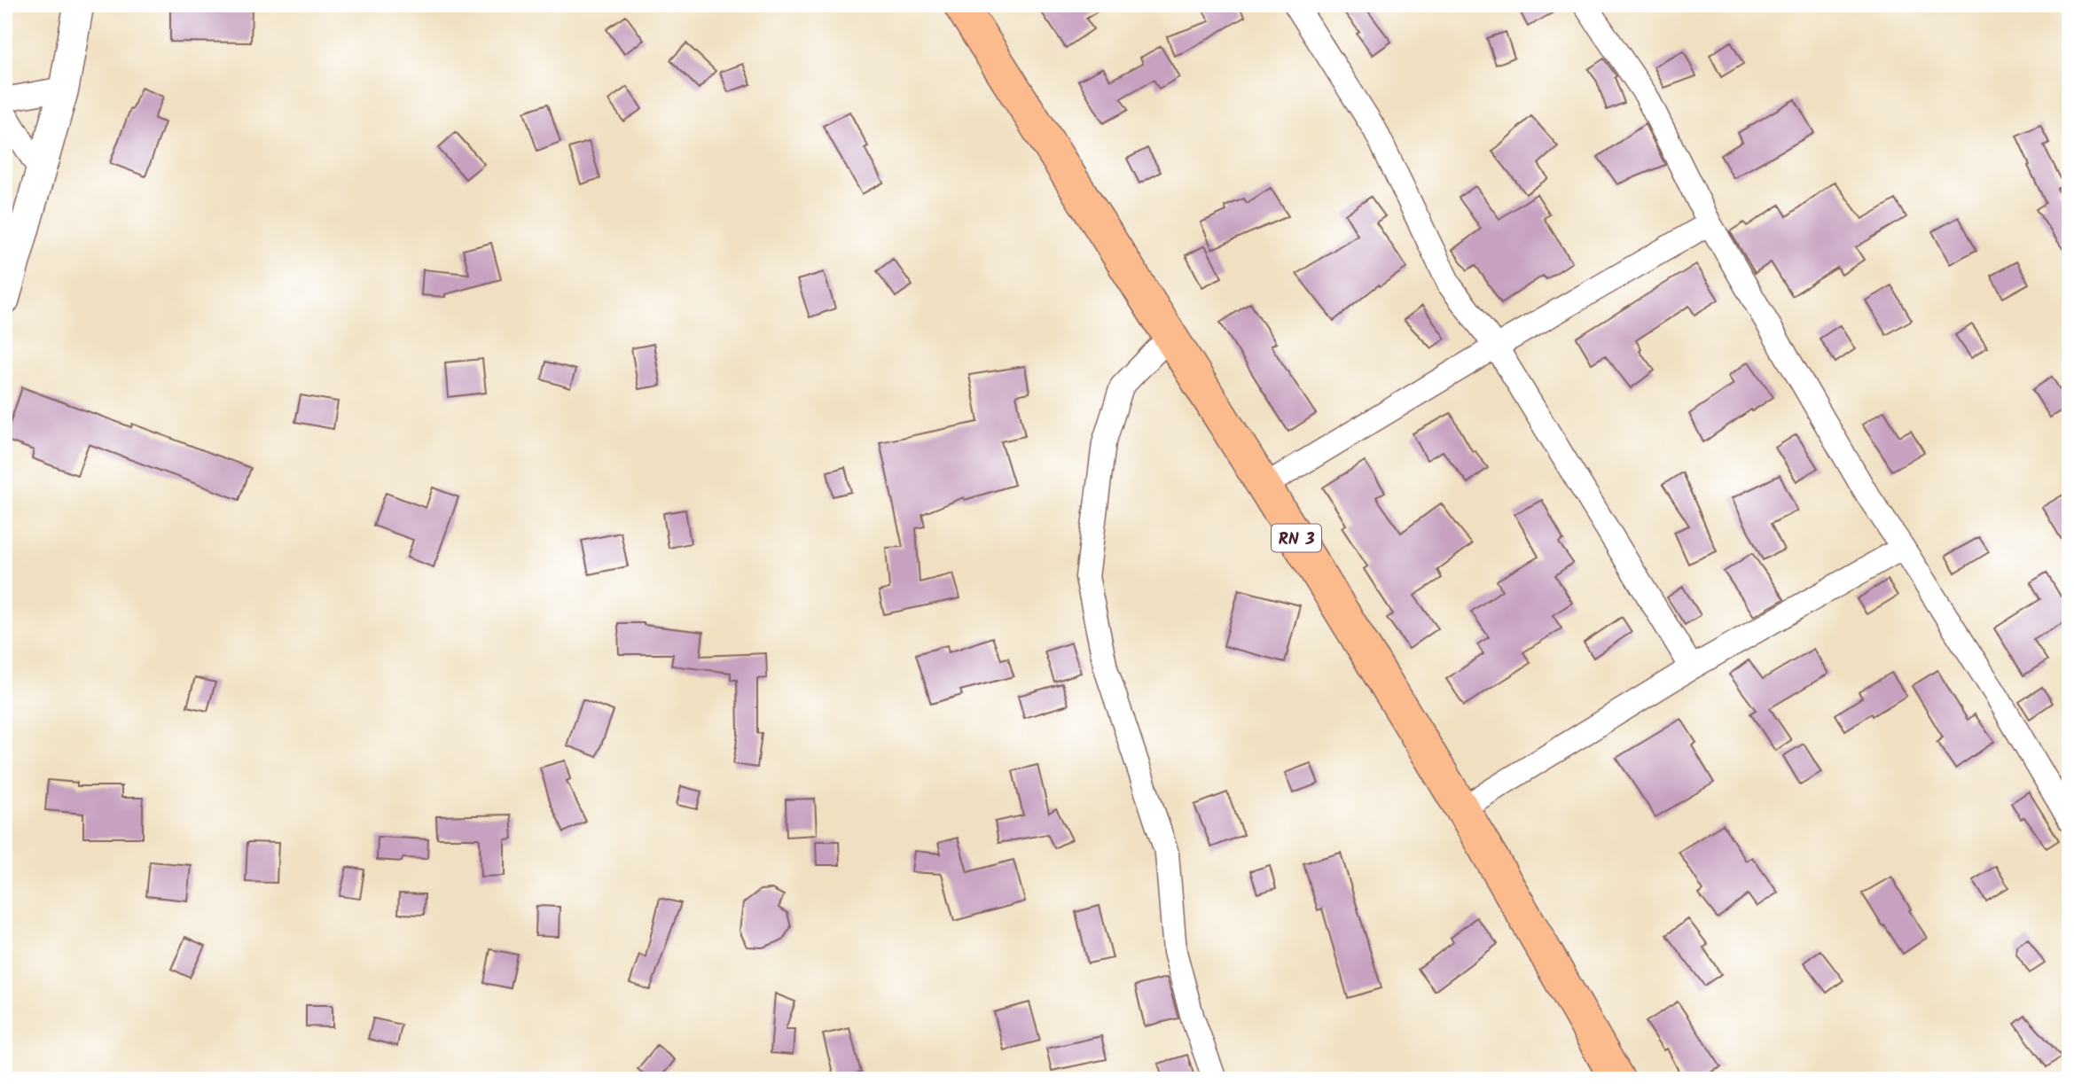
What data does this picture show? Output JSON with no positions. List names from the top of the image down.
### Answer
{
  "streets": {
    "main road": ["RN 3"]
  }
}
